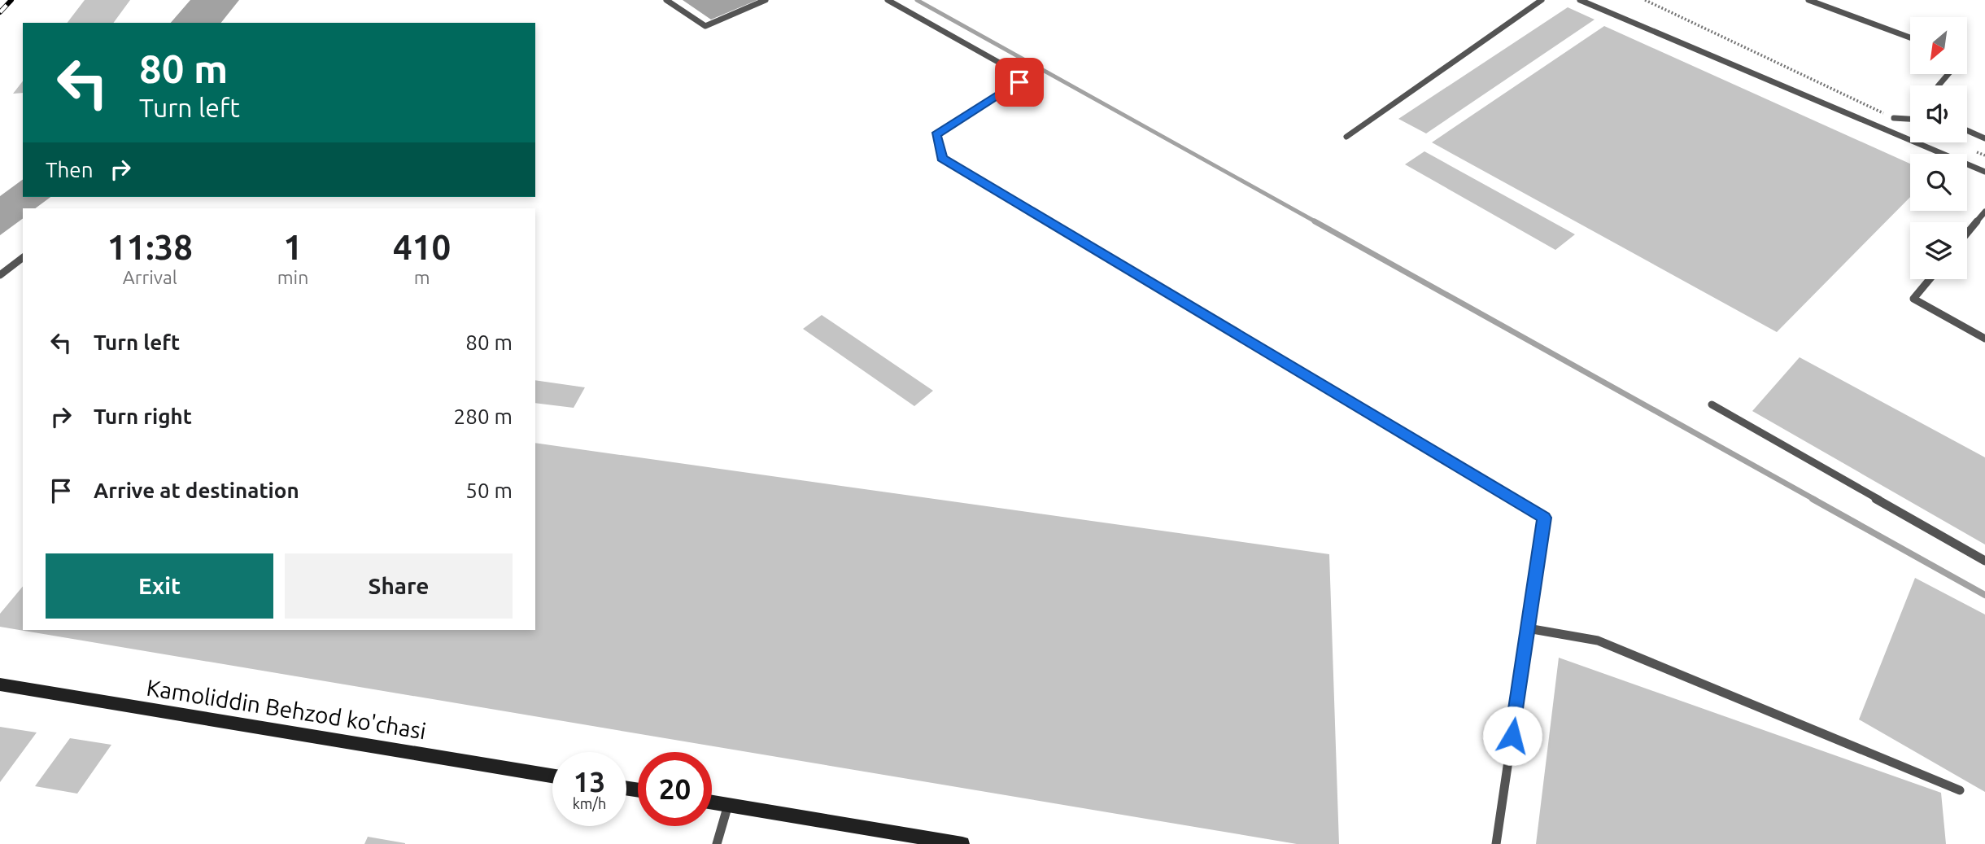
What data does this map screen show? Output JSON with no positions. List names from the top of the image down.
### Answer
{
  "streets": {
    "main road": ["Kamoliddin Behzod ko'chasi"]
  },
  "north": "bottom left",
  "page": {
    "turn": ["80 m", "Turn left"],
    "then": "Then",
    "eta": [
      "11:38",
      "Arrival",
      "1",
      "min",
      "410",
      "m"
    ],
    "list": [
      {
        "name": "Turn left",
        "value": "80 m"
      },
      {
        "name": "Turn right",
        "value": "280 m"
      },
      {
        "name": "Arrive at destination",
        "value": "50 m"
      }
    ],
    "buttons": ["Exit", "Share"],
    "speed": "13 km/h",
    "limit": "20"
  }
}
